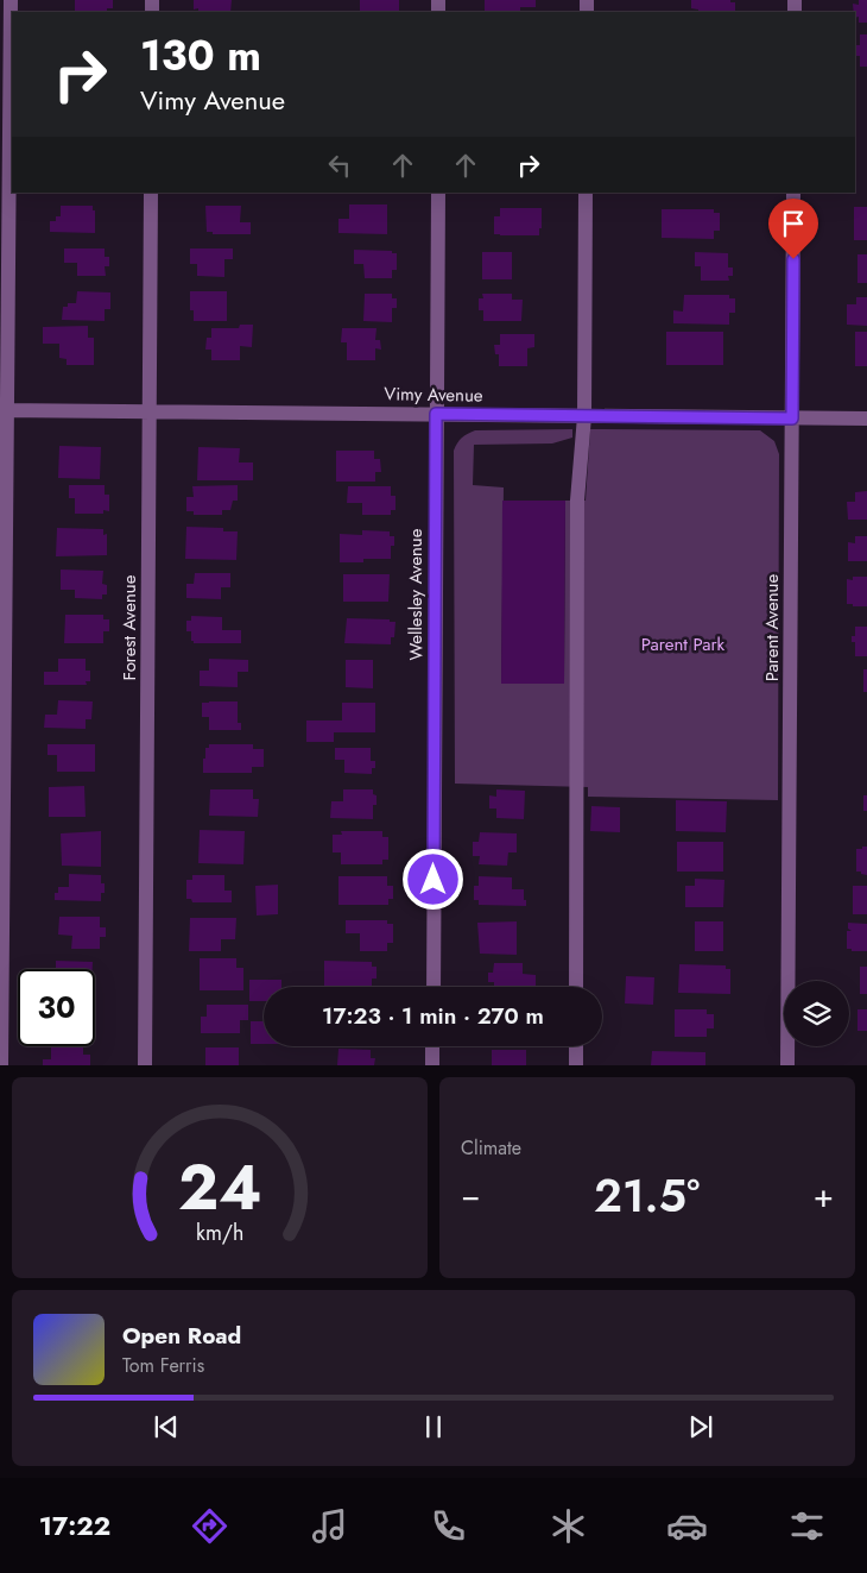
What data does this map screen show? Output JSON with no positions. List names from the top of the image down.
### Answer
{
  "streets": {
    "street": [
      "Vimy Avenue",
      "Wellesley Avenue",
      "Forest Avenue",
      "Parent Avenue"
    ]
  },
  "crossings": [
    ["Vimy Avenue", "Wellesley Avenue"],
    ["Vimy Avenue", "Forest Avenue"],
    ["Vimy Avenue", "Parent Avenue"]
  ],
  "parks": ["Parent Park"],
  "page": {
    "turn": ["130 m", "Vimy Avenue"],
    "limit": "30",
    "trip": "17:23 · 1 min · 270 m",
    "tile": "Climate",
    "heat": ["−", "21.5°", "+"],
    "song": ["Open Road", "Tom Ferris"],
    "tabs": "17:22",
    "gauge": ["24", "km/h"]
  }
}
